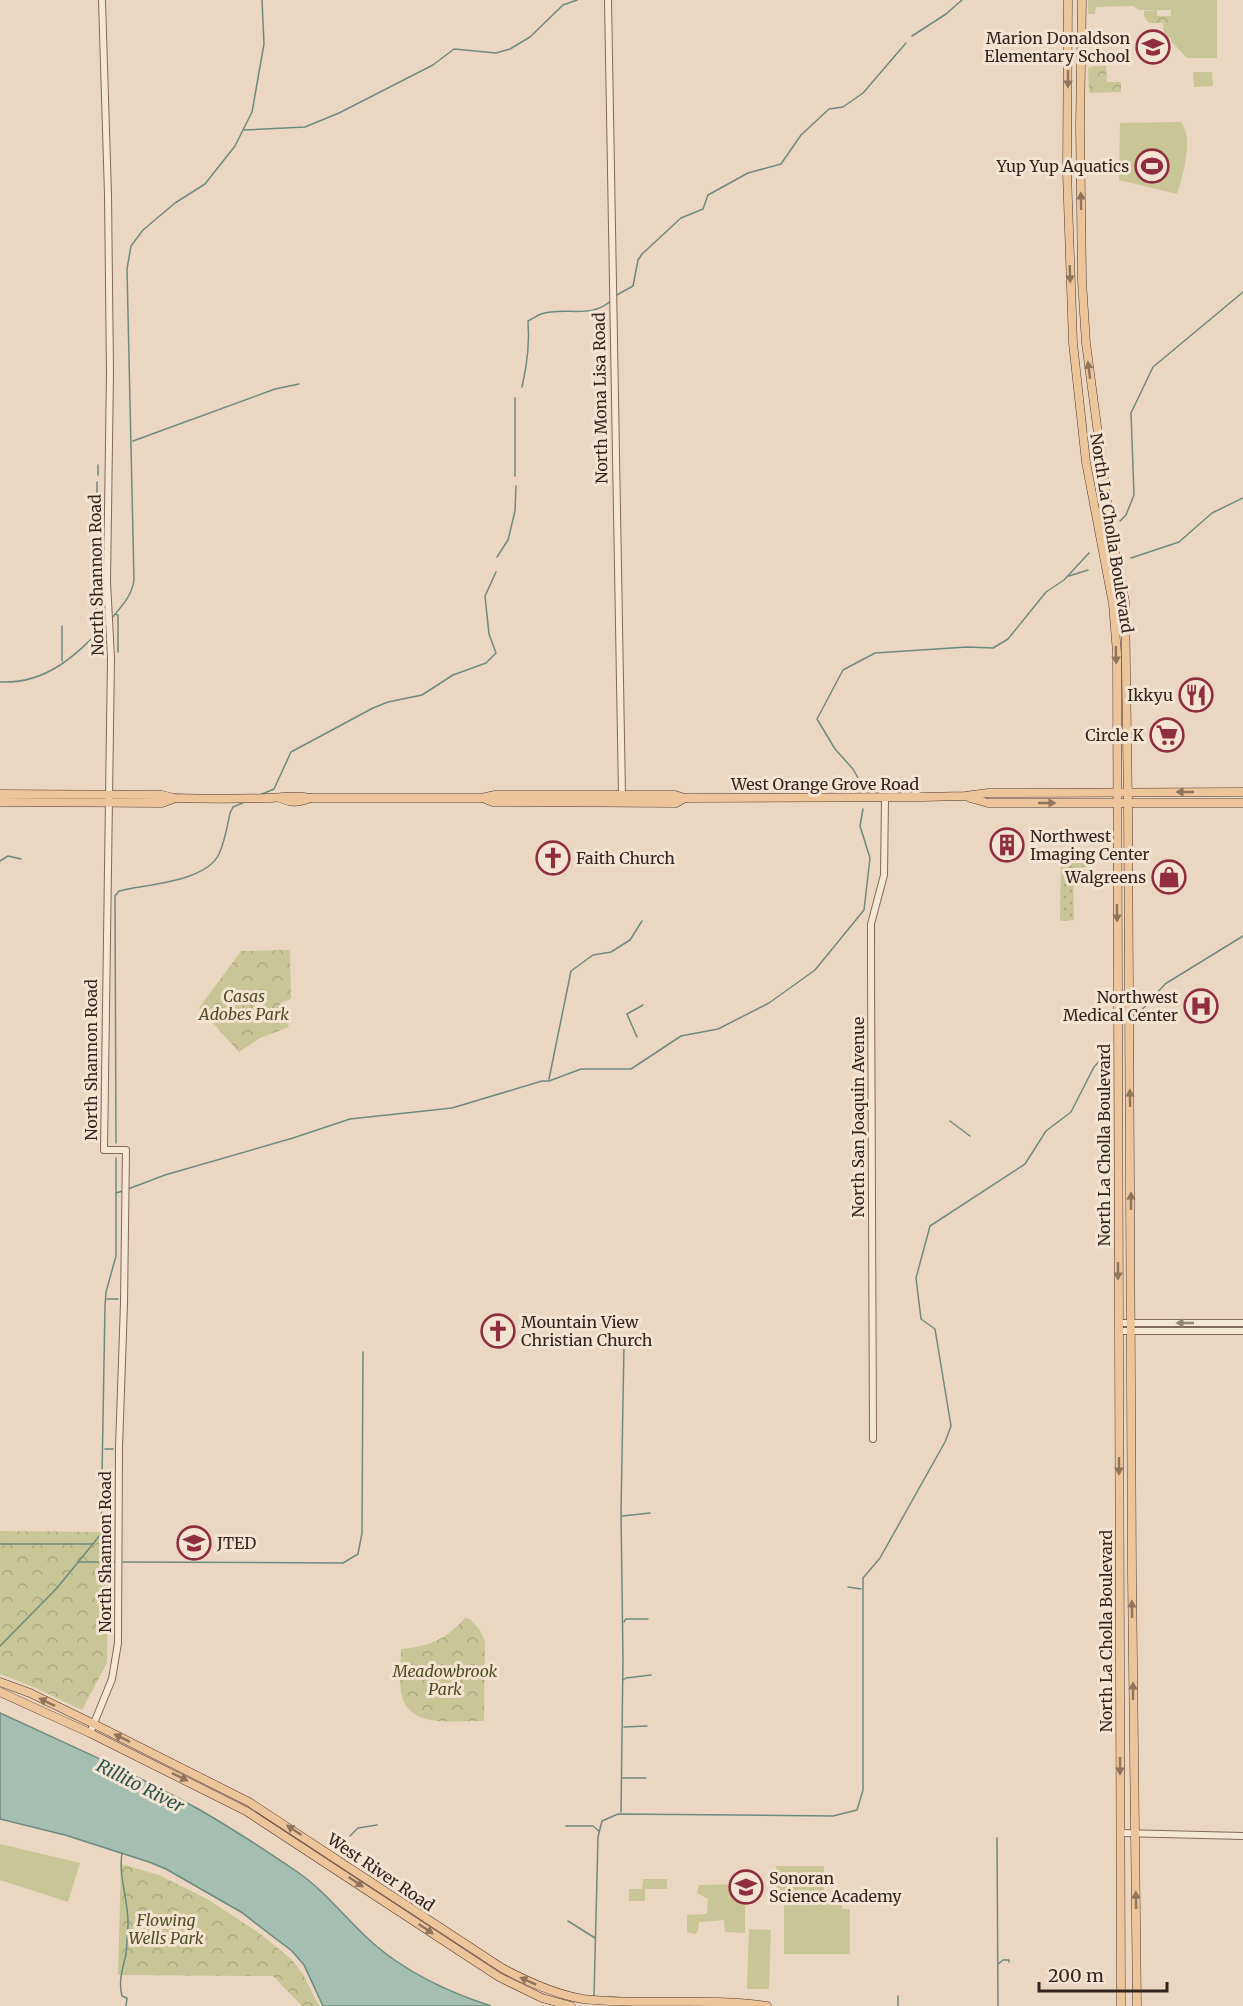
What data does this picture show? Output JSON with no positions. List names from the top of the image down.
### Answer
{
  "streets": {
    "main road": ["North La Cholla Boulevard", "West Orange Grove Road", "West River Road"],
    "street": ["North Mona Lisa Road", "North Shannon Road", "North San Joaquin Avenue"]
  },
  "crossings": [
    ["North Mona Lisa Road", "West Orange Grove Road"],
    ["North La Cholla Boulevard", "West Orange Grove Road"],
    ["North Shannon Road", "West Orange Grove Road"],
    ["North Shannon Road", "West River Road"],
    ["West Orange Grove Road", "North San Joaquin Avenue"]
  ],
  "water": ["Rillito River"],
  "parks": ["Casas Adobes Park", "Meadowbrook Park", "Flowing Wells Park"],
  "places": {
    "school or university": ["Marion Donaldson Elementary School", "JTED", "Sonoran Science Academy"],
    "sports": ["Yup Yup Aquatics"],
    "restaurant": ["Ikkyu"],
    "supermarket": ["Circle K"],
    "building": ["Northwest Imaging Center"],
    "church": ["Faith Church", "Mountain View Christian Church"],
    "shop": ["Walgreens"],
    "hospital": ["Northwest Medical Center"]
  },
  "scale_bar": "200 m"
}
